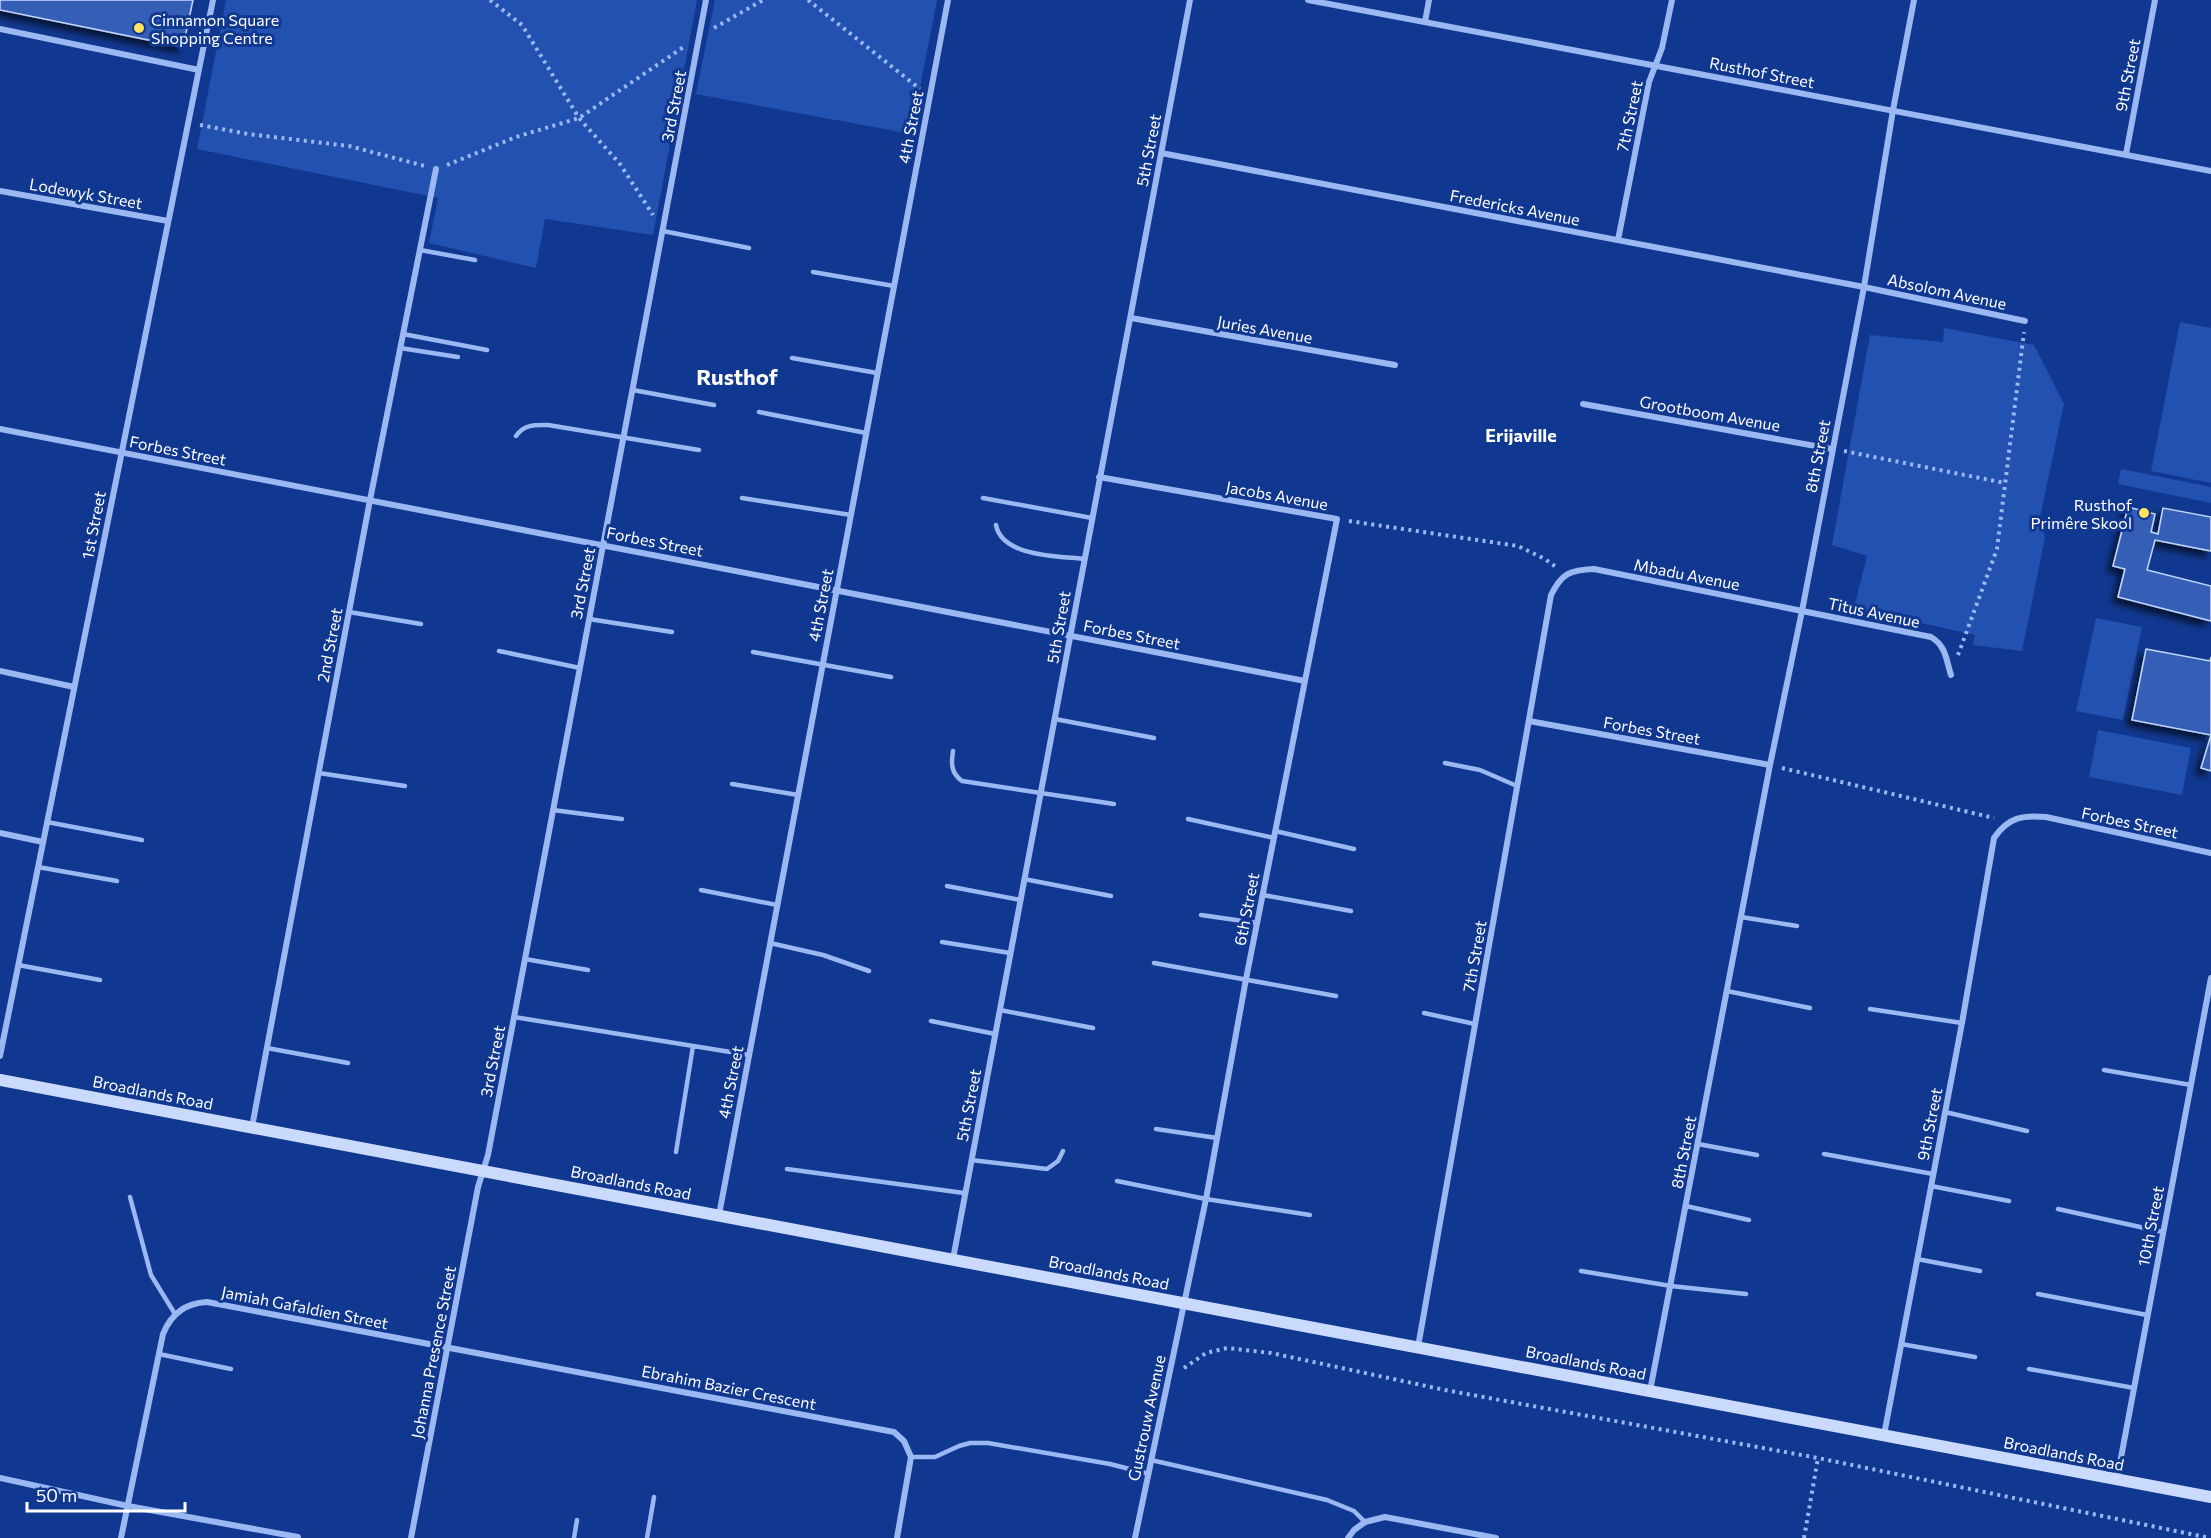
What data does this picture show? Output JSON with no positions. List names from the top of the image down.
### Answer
{
  "streets": {
    "main road": ["Broadlands Road"],
    "street": [
      "Rusthof Street",
      "9th Street",
      "3rd Street",
      "7th Street",
      "4th Street",
      "5th Street",
      "Lodewyk Street",
      "Fredericks Avenue",
      "Absolom Avenue",
      "Juries Avenue",
      "Grootboom Avenue",
      "Forbes Street",
      "8th Street",
      "Jacobs Avenue",
      "1st Street",
      "Mbadu Avenue",
      "Titus Avenue",
      "2nd Street",
      "6th Street",
      "10th Street",
      "Jamiah Gafaldien Street",
      "Johanna Presence Street",
      "Ebrahim Bazier Crescent",
      "Gustrouw Avenue"
    ]
  },
  "crossings": [
    ["Rusthof Street", "9th Street"],
    ["Rusthof Street", "7th Street"],
    ["Rusthof Street", "8th Street"],
    ["9th Street", "Forbes Street"],
    ["9th Street", "Broadlands Road"],
    ["3rd Street", "Forbes Street"],
    ["3rd Street", "Broadlands Road"],
    ["3rd Street", "Johanna Presence Street"],
    ["7th Street", "Fredericks Avenue"],
    ["7th Street", "Forbes Street"],
    ["7th Street", "Jacobs Avenue"],
    ["7th Street", "Mbadu Avenue"],
    ["7th Street", "Broadlands Road"],
    ["4th Street", "Forbes Street"],
    ["4th Street", "Broadlands Road"],
    ["5th Street", "Fredericks Avenue"],
    ["5th Street", "Juries Avenue"],
    ["5th Street", "Forbes Street"],
    ["5th Street", "Jacobs Avenue"],
    ["5th Street", "Broadlands Road"],
    ["Lodewyk Street", "1st Street"],
    ["Fredericks Avenue", "Absolom Avenue"],
    ["Fredericks Avenue", "8th Street"],
    ["Absolom Avenue", "8th Street"],
    ["Grootboom Avenue", "8th Street"],
    ["Forbes Street", "8th Street"],
    ["Forbes Street", "1st Street"],
    ["Forbes Street", "2nd Street"],
    ["Forbes Street", "6th Street"],
    ["8th Street", "Mbadu Avenue"],
    ["8th Street", "Titus Avenue"],
    ["8th Street", "Broadlands Road"],
    ["Jacobs Avenue", "Mbadu Avenue"],
    ["Jacobs Avenue", "6th Street"],
    ["Mbadu Avenue", "Titus Avenue"],
    ["2nd Street", "Broadlands Road"],
    ["6th Street", "Broadlands Road"],
    ["6th Street", "Gustrouw Avenue"],
    ["Broadlands Road", "10th Street"],
    ["Broadlands Road", "Johanna Presence Street"],
    ["Broadlands Road", "Gustrouw Avenue"],
    ["Jamiah Gafaldien Street", "Johanna Presence Street"],
    ["Jamiah Gafaldien Street", "Ebrahim Bazier Crescent"],
    ["Johanna Presence Street", "Ebrahim Bazier Crescent"]
  ],
  "districts": ["Rusthof", "Erijaville"],
  "places": ["Cinnamon Square Shopping Centre", "Rusthof Primêre Skool"],
  "scale_bar": "50 m"
}
